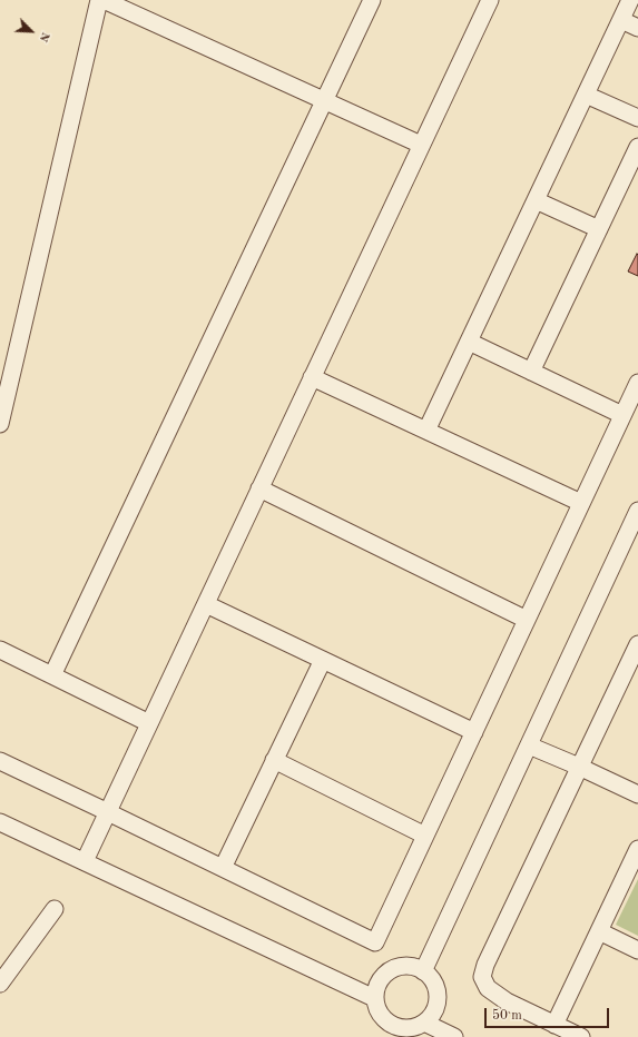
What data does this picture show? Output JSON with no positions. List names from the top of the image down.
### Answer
{
  "scale_bar": "50 m",
  "north": "bottom right"
}
